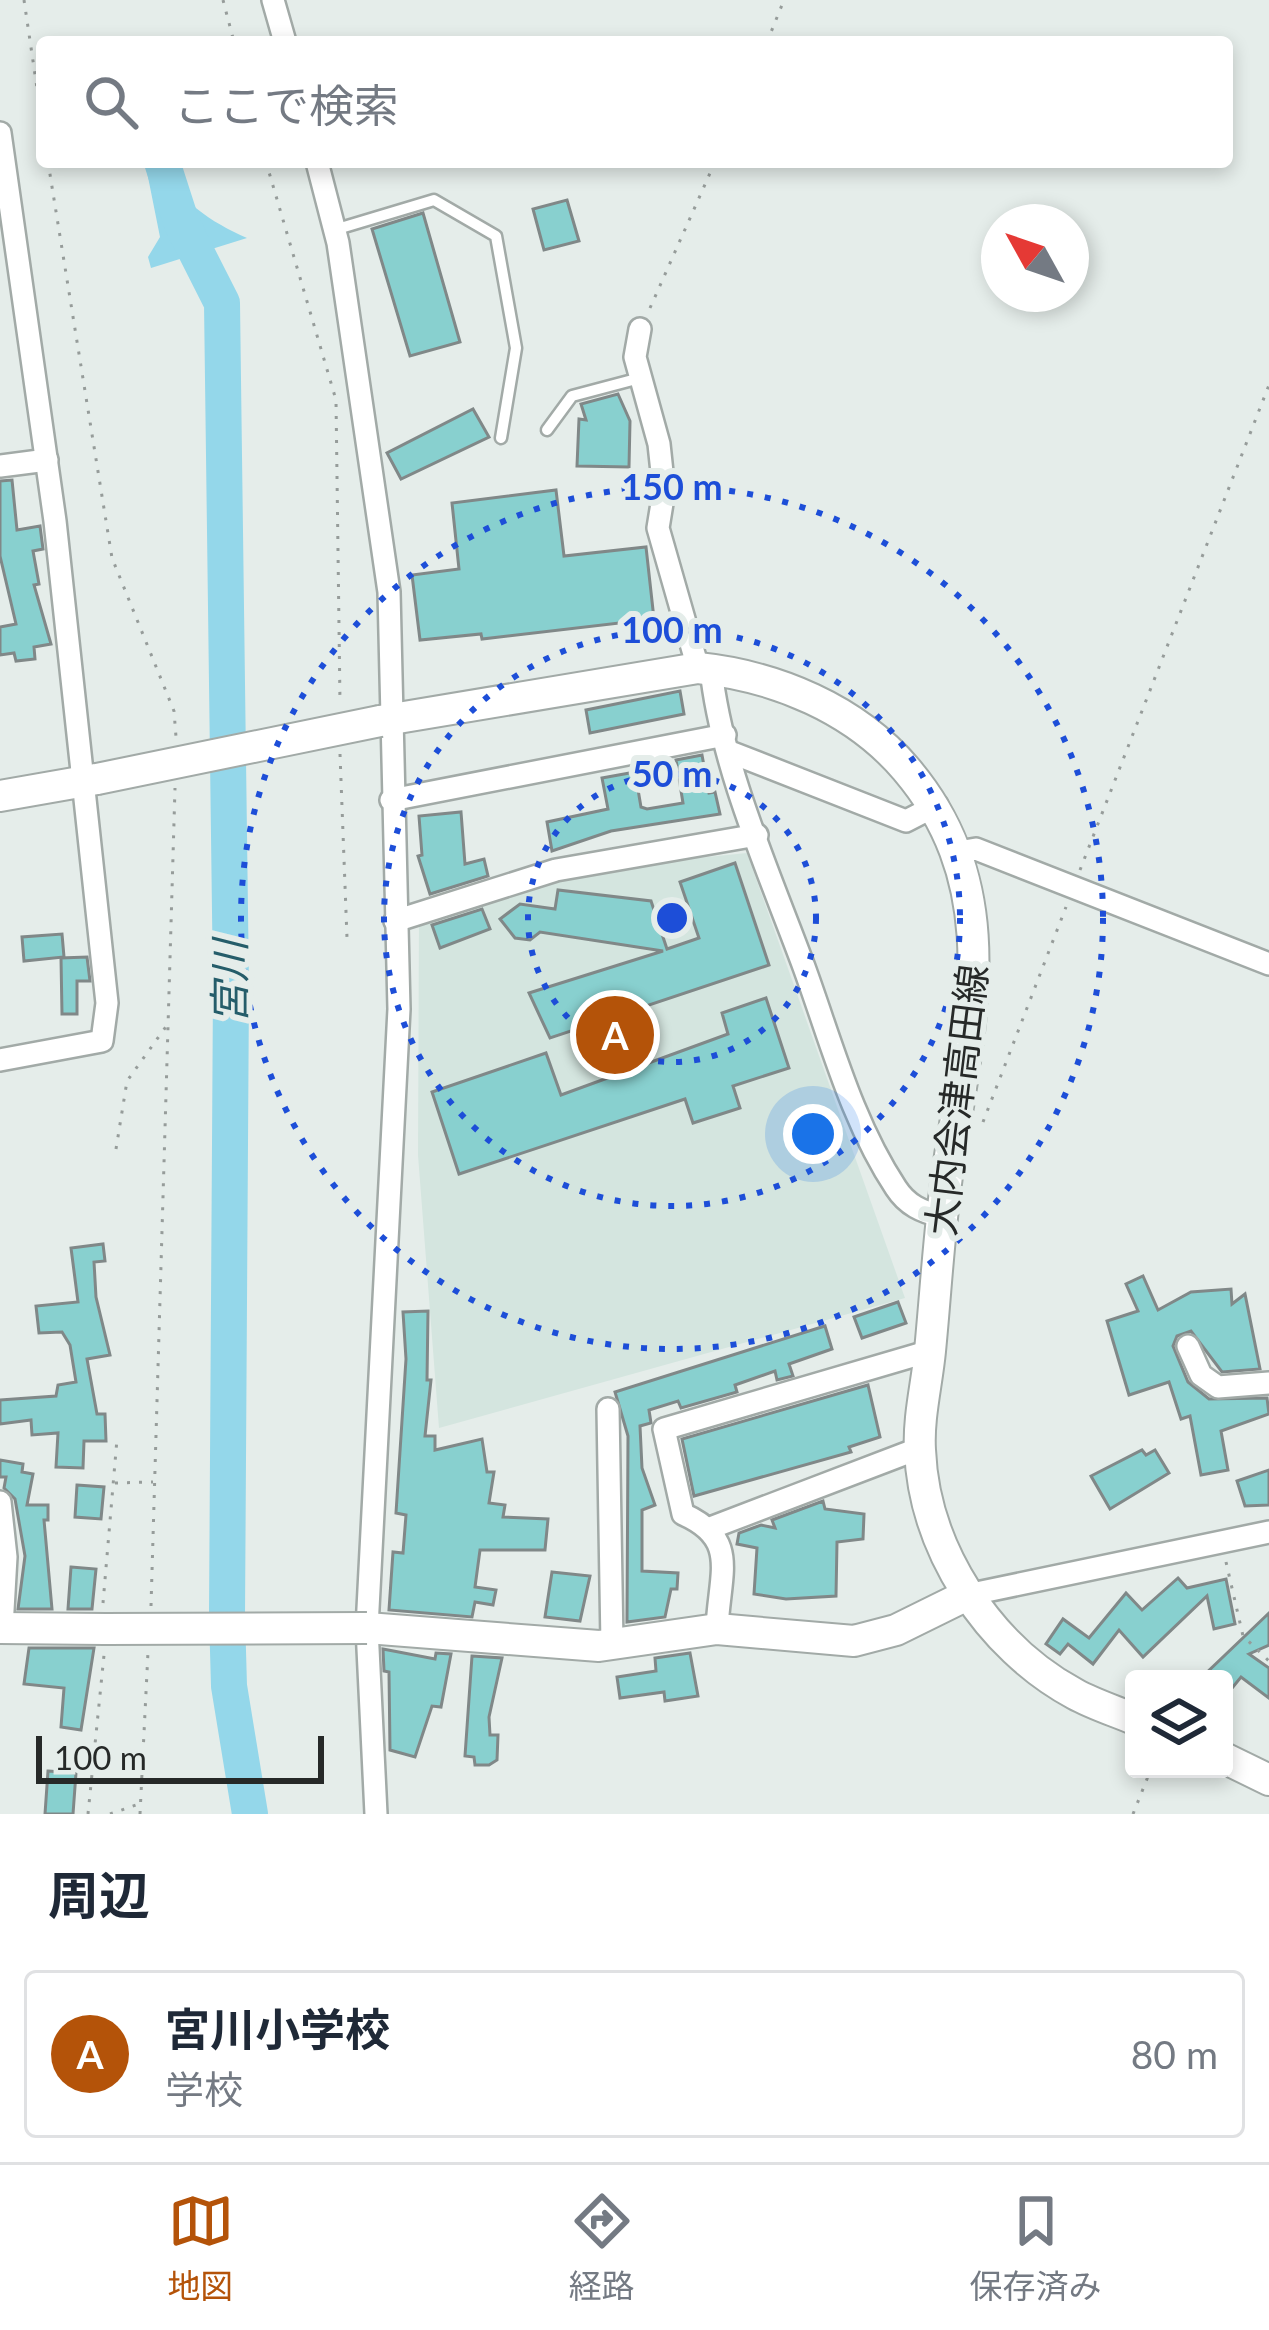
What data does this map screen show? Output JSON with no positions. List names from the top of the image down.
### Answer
{
  "streets": {
    "main road": ["大内会津高田線"]
  },
  "water": ["宮川"],
  "scale_bar": "100 m",
  "north": "top left",
  "page": {
    "search": "ここで検索",
    "pins": "A",
    "scale": "100 m",
    "heading": "周辺",
    "list": [
      {
        "mark": "A",
        "name": "宮川小学校",
        "note": "学校",
        "value": "80 m"
      }
    ],
    "nav": ["地図", "経路", "保存済み"]
  },
  "rings": ["150 m", "100 m", "50 m"]
}
